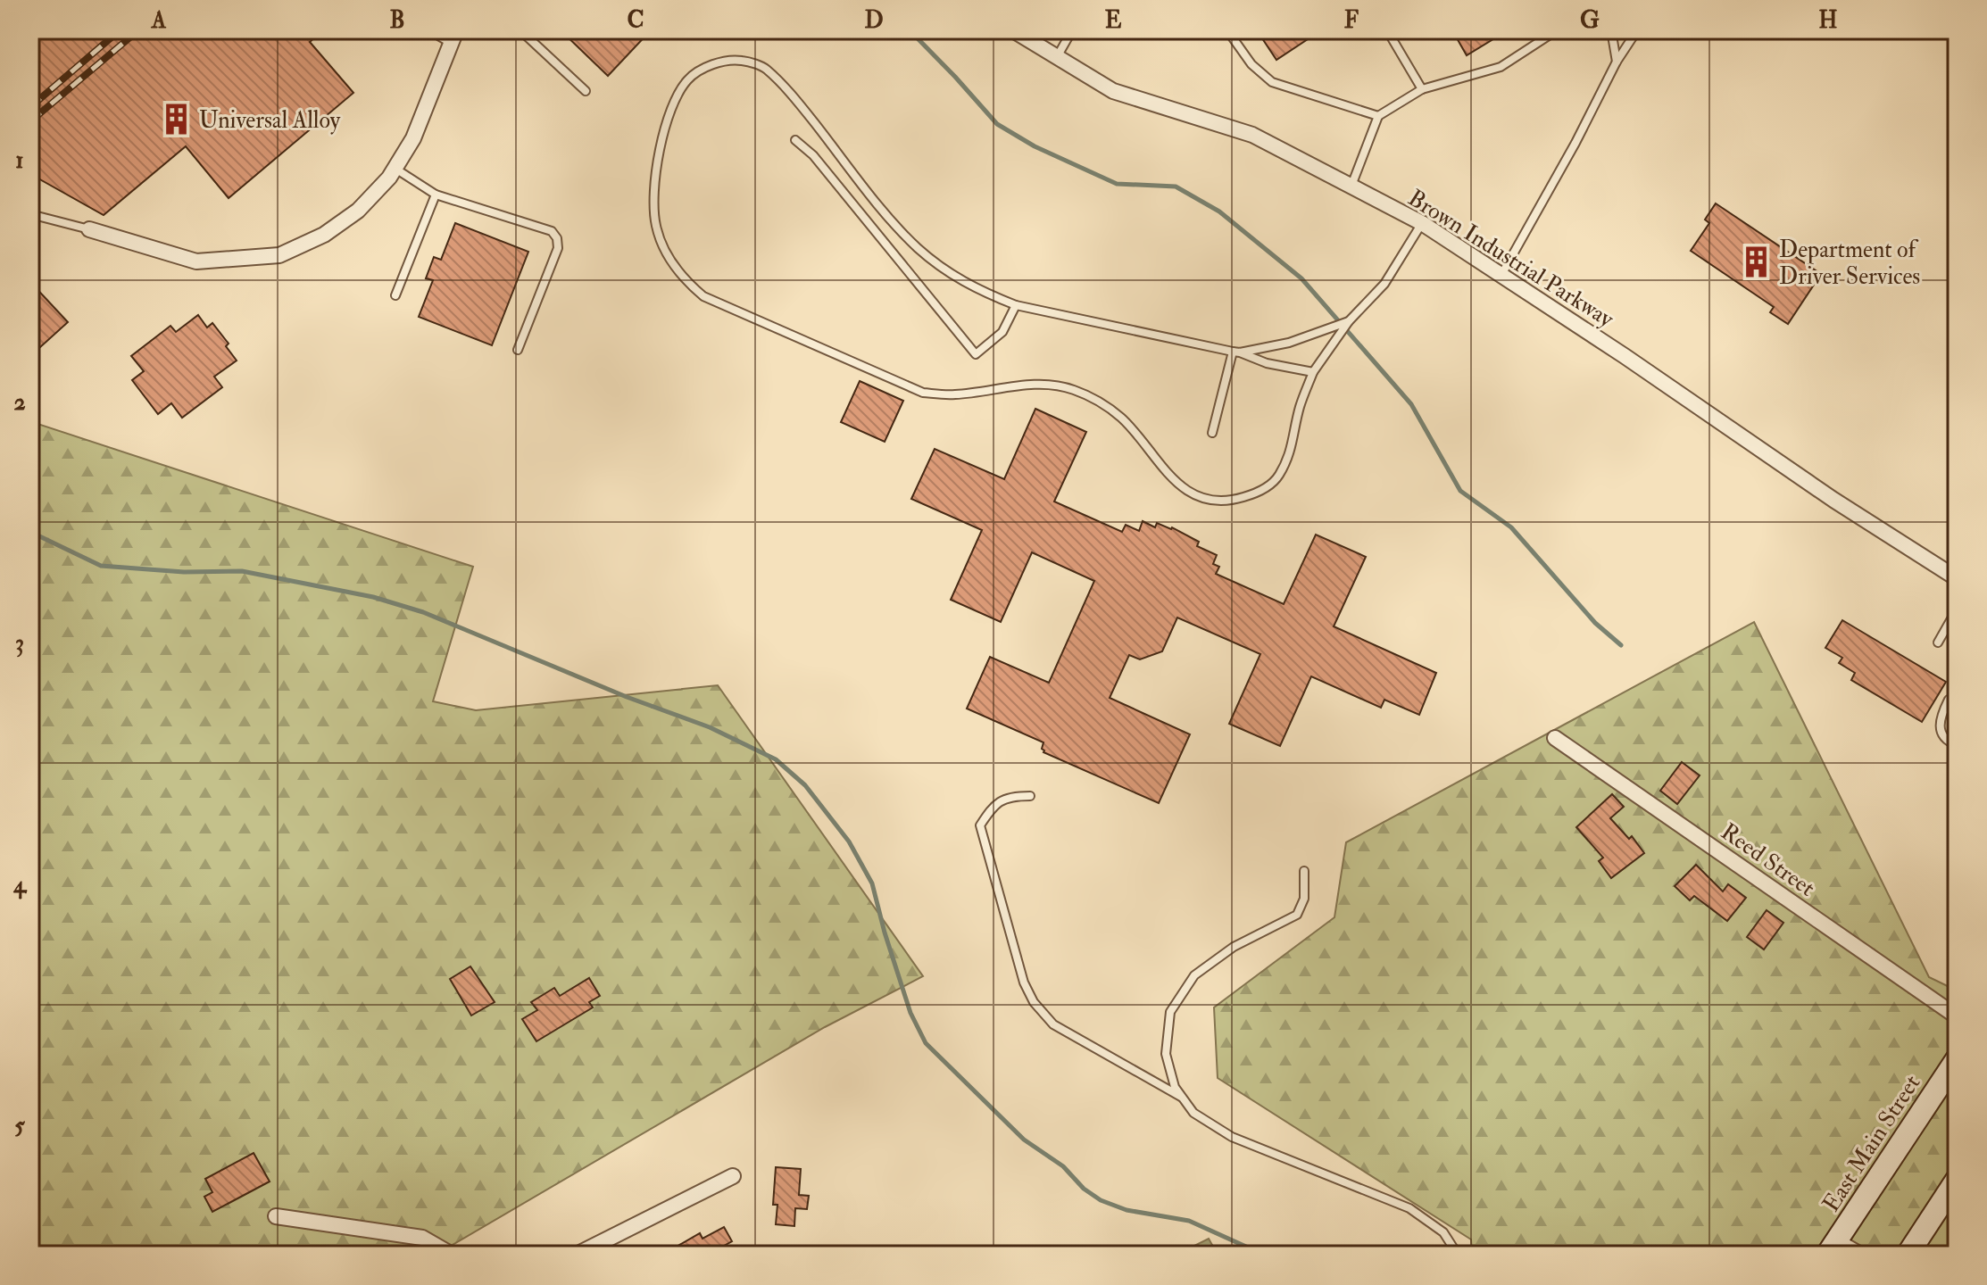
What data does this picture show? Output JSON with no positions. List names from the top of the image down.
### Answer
{
  "streets": {
    "main road": ["East Main Street"],
    "street": ["Brown Industrial Parkway", "Reed Street"]
  },
  "places": {
    "building": ["Universal Alloy", "Department of Driver Services"]
  },
  "grid": {
    "columns": [
      "A",
      "B",
      "C",
      "D",
      "E",
      "F",
      "G",
      "H"
    ],
    "rows": [
      "1",
      "2",
      "3",
      "4",
      "5"
    ]
  }
}
